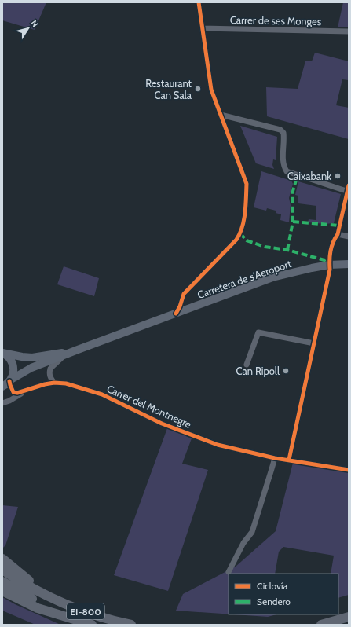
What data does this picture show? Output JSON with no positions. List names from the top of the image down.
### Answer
{
  "streets": {
    "highway": ["EI-800"],
    "main road": ["Carretera de s'Aeroport"],
    "street": ["Carrer de ses Monges", "Carrer del Montnegre"]
  },
  "places": ["Restaurant Can Sala", "Caixabank", "Can Ripoll"],
  "legend": ["Ciclovía", "Sendero"],
  "north": "top right"
}
